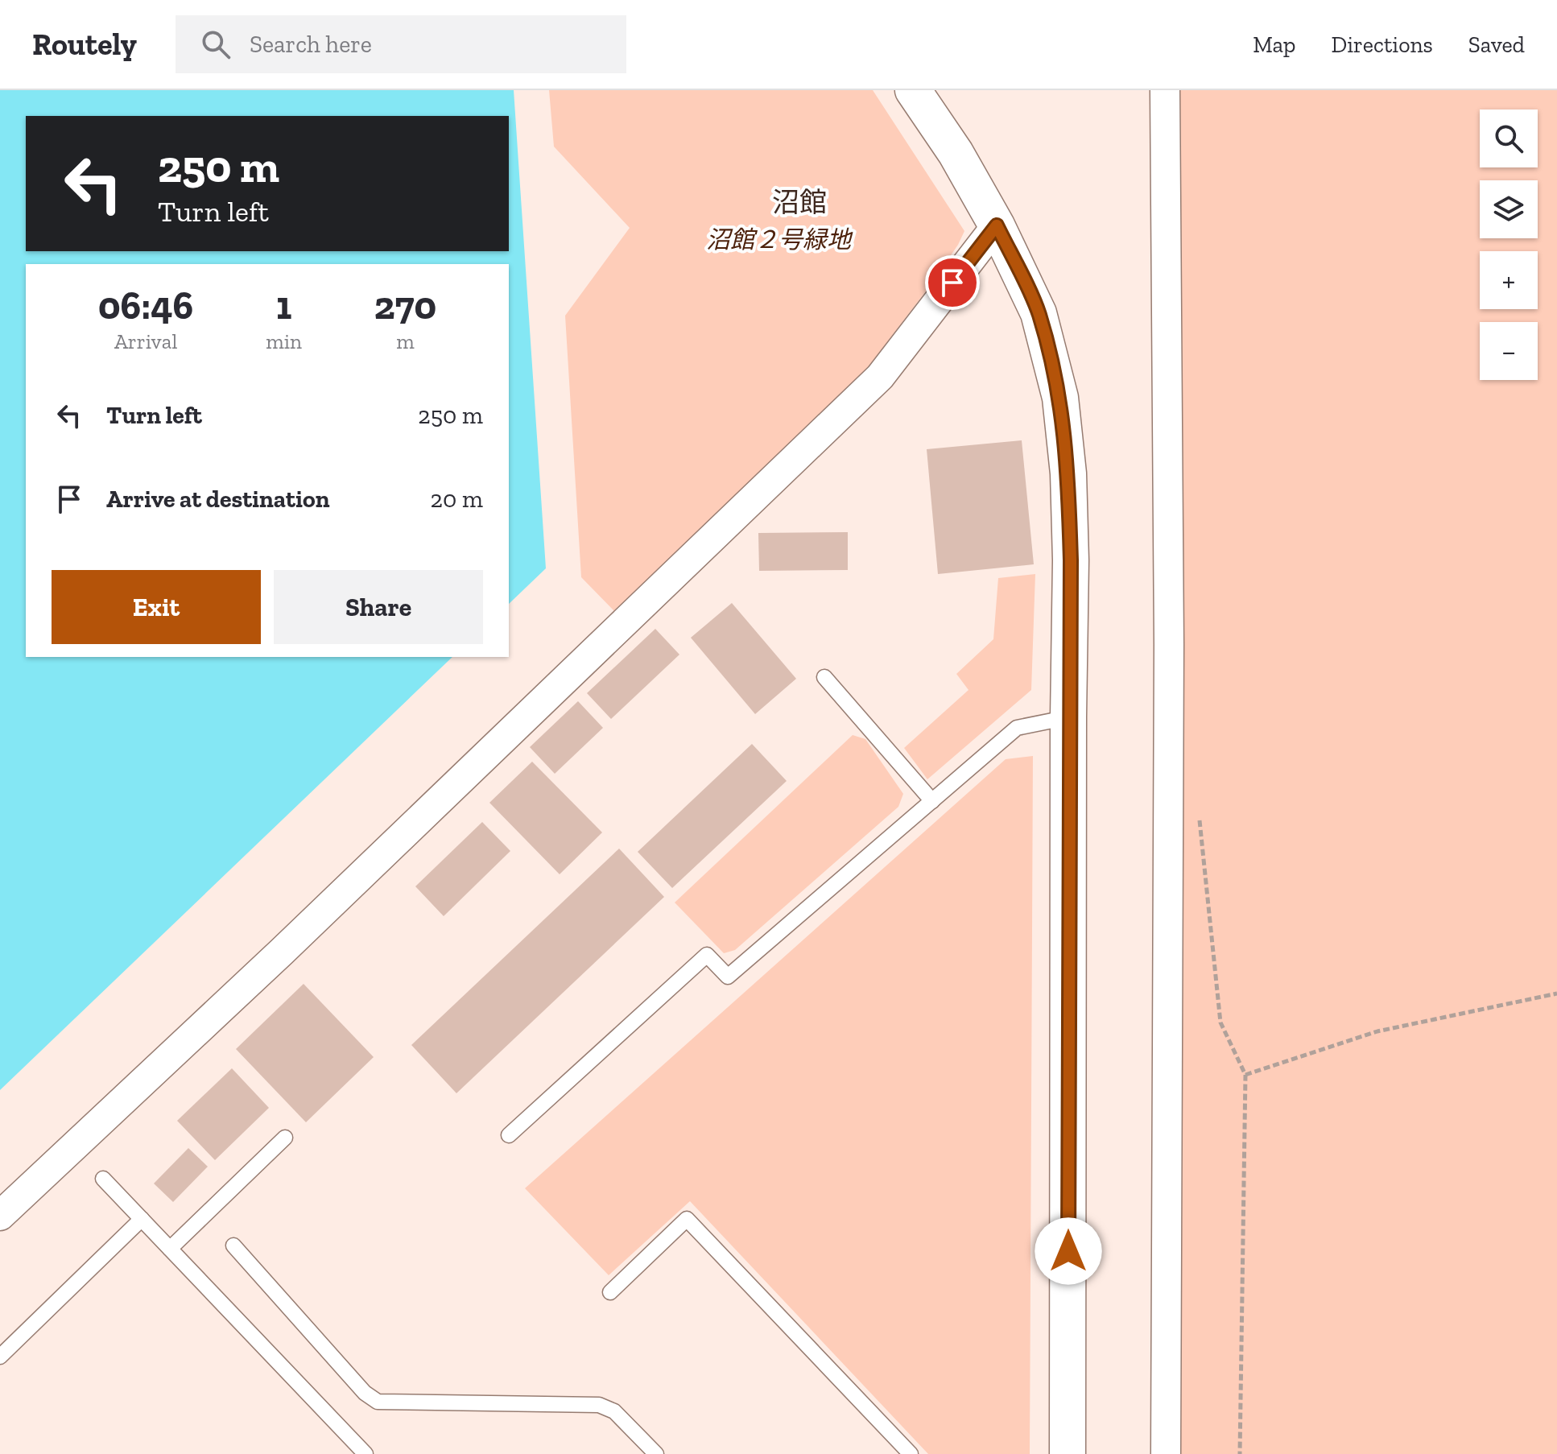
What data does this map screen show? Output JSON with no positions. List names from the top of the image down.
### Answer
{
  "districts": ["沼館"],
  "parks": ["沼館２号緑地"],
  "page": {
    "header": "Routely",
    "search": "Search here",
    "nav": ["Map", "Directions", "Saved"],
    "map_buttons": ["+", "−"],
    "turn": ["250 m", "Turn left"],
    "eta": [
      "06:46",
      "Arrival",
      "1",
      "min",
      "270",
      "m"
    ],
    "list": [
      {
        "name": "Turn left",
        "value": "250 m"
      },
      {
        "name": "Arrive at destination",
        "value": "20 m"
      }
    ],
    "buttons": ["Exit", "Share"]
  }
}
